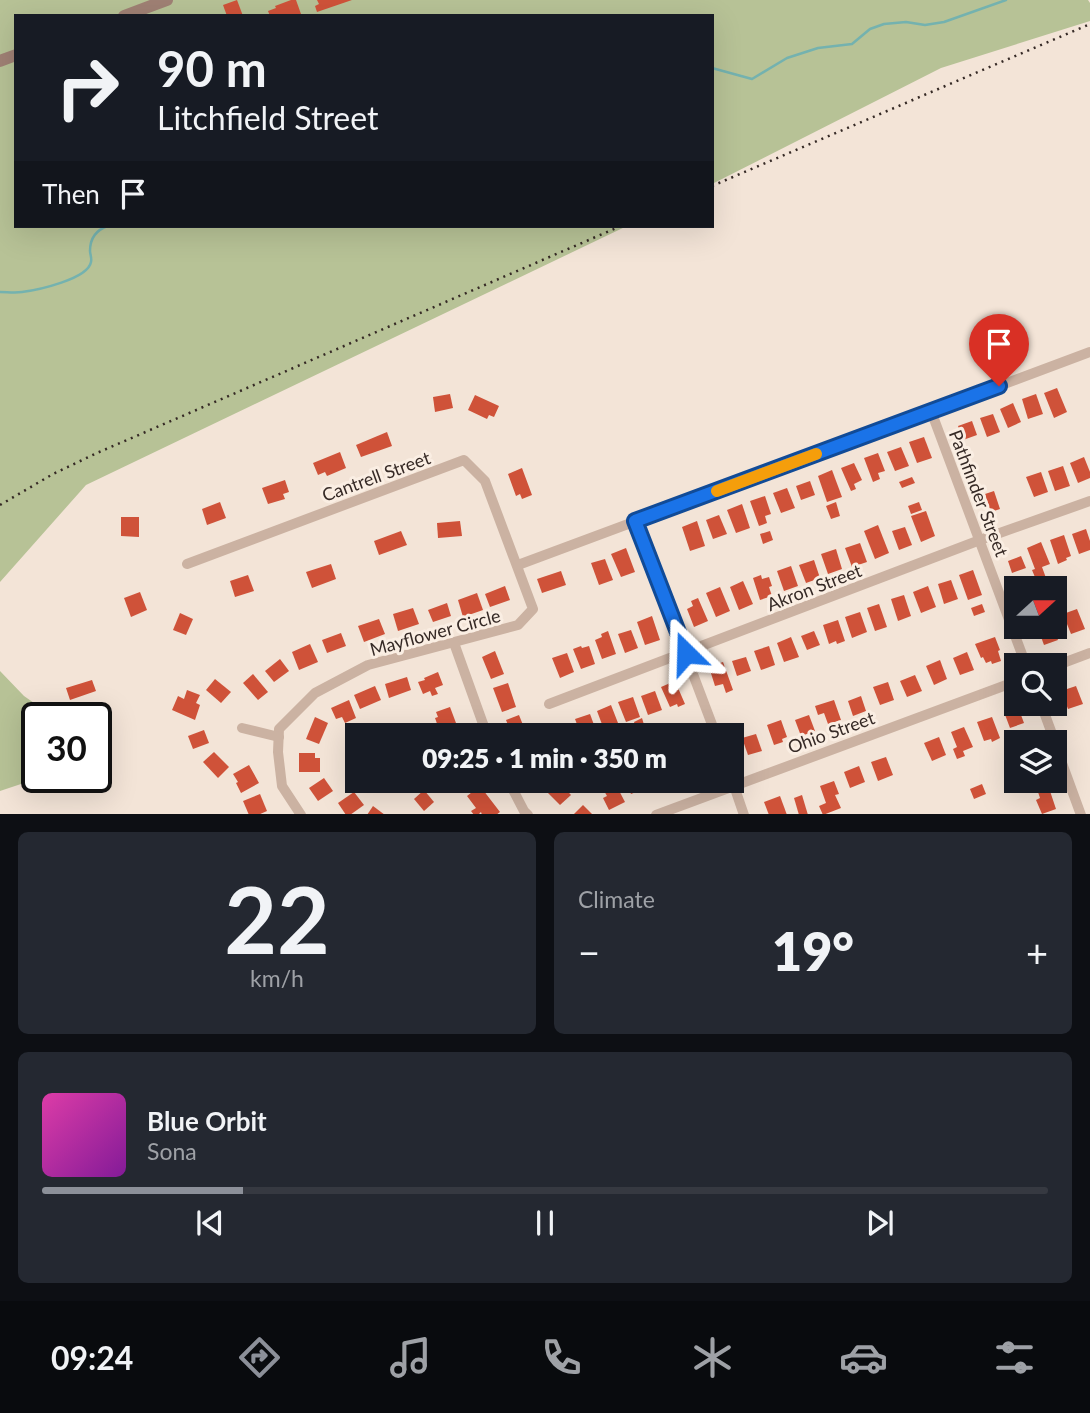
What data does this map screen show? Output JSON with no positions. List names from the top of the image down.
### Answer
{
  "streets": {
    "street": [
      "Cantrell Street",
      "Pathfinder Street",
      "Akron Street",
      "Mayflower Circle",
      "Ohio Street"
    ]
  },
  "crossings": [
    ["Cantrell Street", "Mayflower Circle"],
    ["Pathfinder Street", "Akron Street"]
  ],
  "north": "right",
  "page": {
    "turn": ["90 m", "Litchfield Street"],
    "then": "Then",
    "limit": "30",
    "trip": "09:25 · 1 min · 350 m",
    "tile": [
      ["22", "km/h"],
      "Climate"
    ],
    "heat": ["−", "19°", "+"],
    "song": ["Blue Orbit", "Sona"],
    "tabs": "09:24"
  }
}
